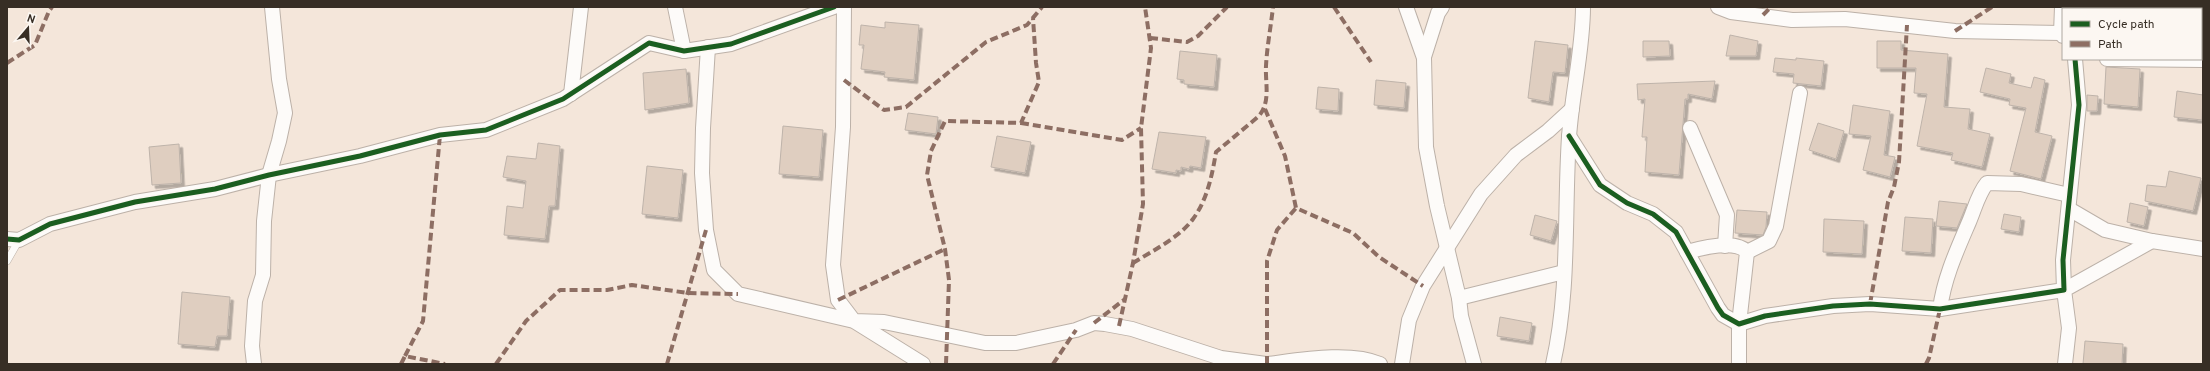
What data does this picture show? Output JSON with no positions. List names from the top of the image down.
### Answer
{
  "legend": ["Cycle path", "Path"],
  "north": "top"
}
